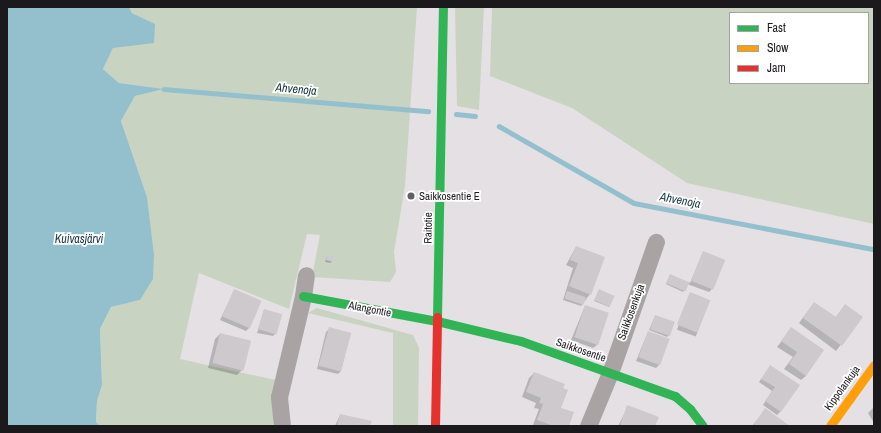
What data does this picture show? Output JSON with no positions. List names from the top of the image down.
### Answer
{
  "streets": {
    "street": [
      "Raitotie",
      "Alangontie",
      "Saikkosenkuja",
      "Saikkosentie",
      "Kippolankuja"
    ]
  },
  "crossings": [
    ["Raitotie", "Alangontie"],
    ["Raitotie", "Saikkosentie"],
    ["Alangontie", "Saikkosentie"],
    ["Saikkosenkuja", "Saikkosentie"]
  ],
  "water": ["Ahvenoja", "Kuivasjärvi"],
  "places": ["Saikkosentie E"],
  "legend": ["Fast", "Slow", "Jam"]
}
